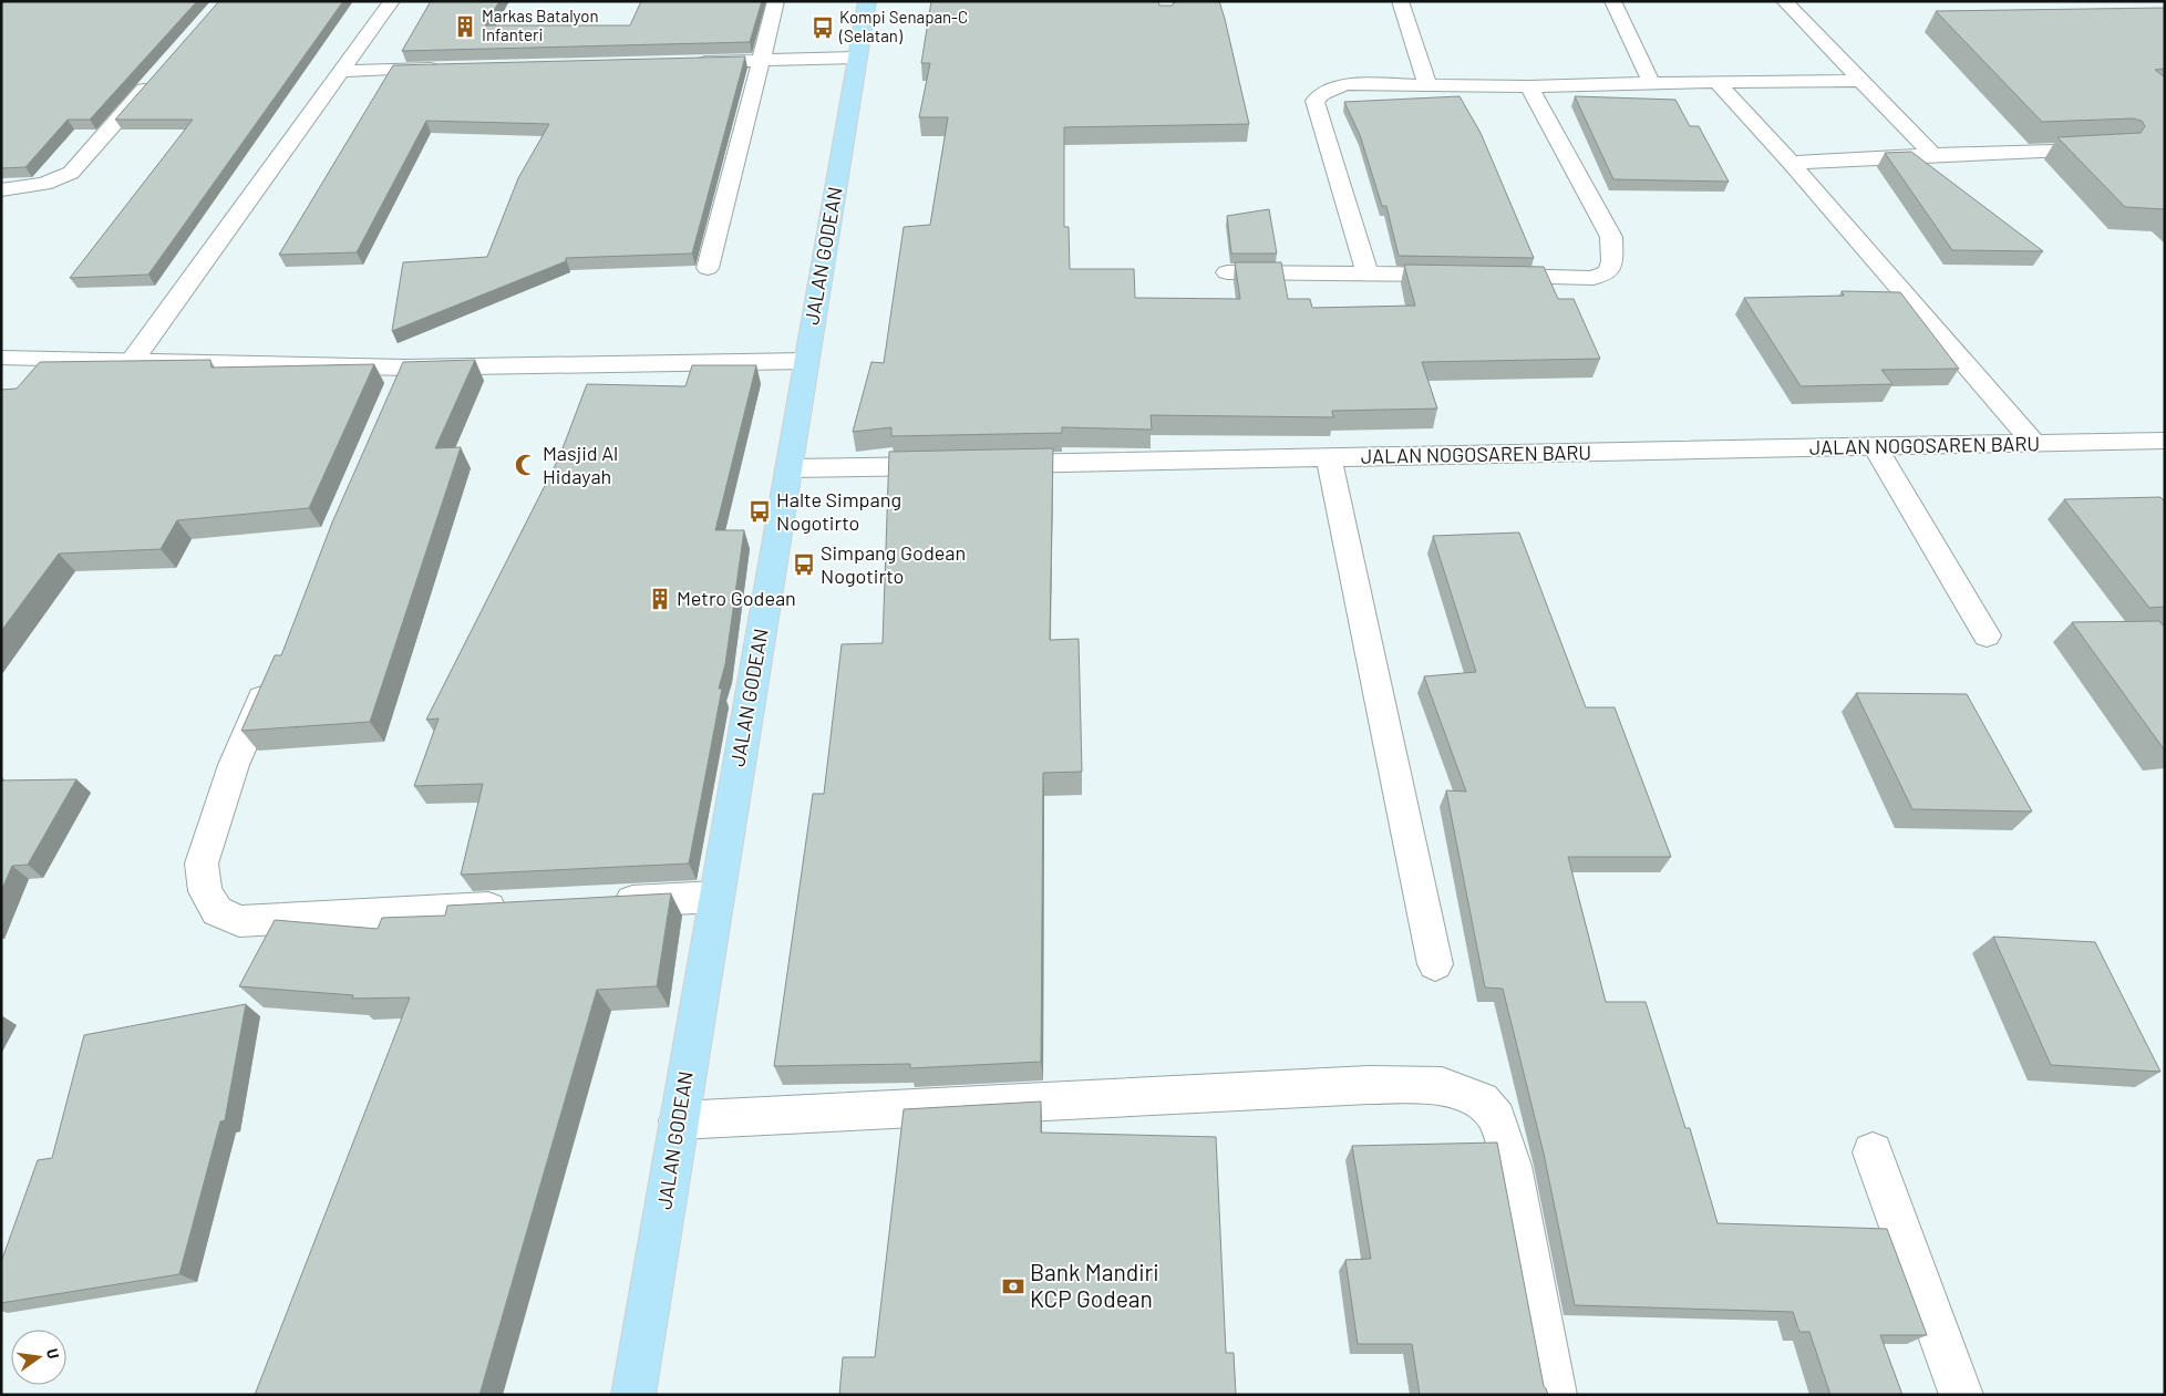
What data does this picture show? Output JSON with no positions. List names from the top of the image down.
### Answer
{
  "streets": {
    "main road": ["JALAN GODEAN"],
    "street": ["JALAN NOGOSAREN BARU"]
  },
  "places": {
    "building": ["Markas Batalyon Infanteri", "Metro Godean"],
    "bus stop": ["Kompi Senapan-C (Selatan)", "Halte Simpang Nogotirto", "Simpang Godean Nogotirto"],
    "mosque": ["Masjid Al Hidayah"],
    "bank": ["Bank Mandiri KCP Godean"]
  },
  "north": "right"
}
